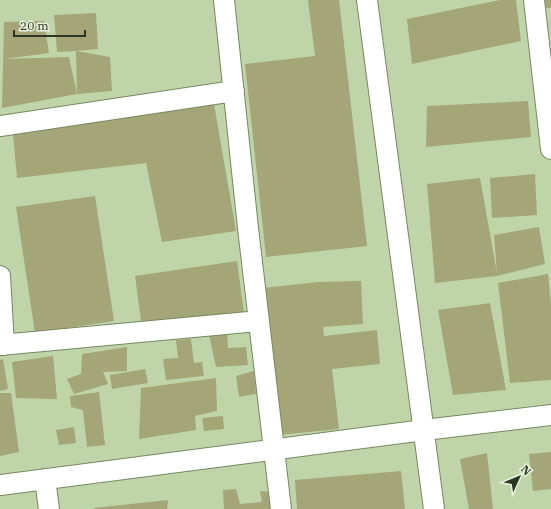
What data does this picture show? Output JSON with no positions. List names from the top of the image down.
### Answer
{
  "scale_bar": "20 m",
  "north": "top right"
}
